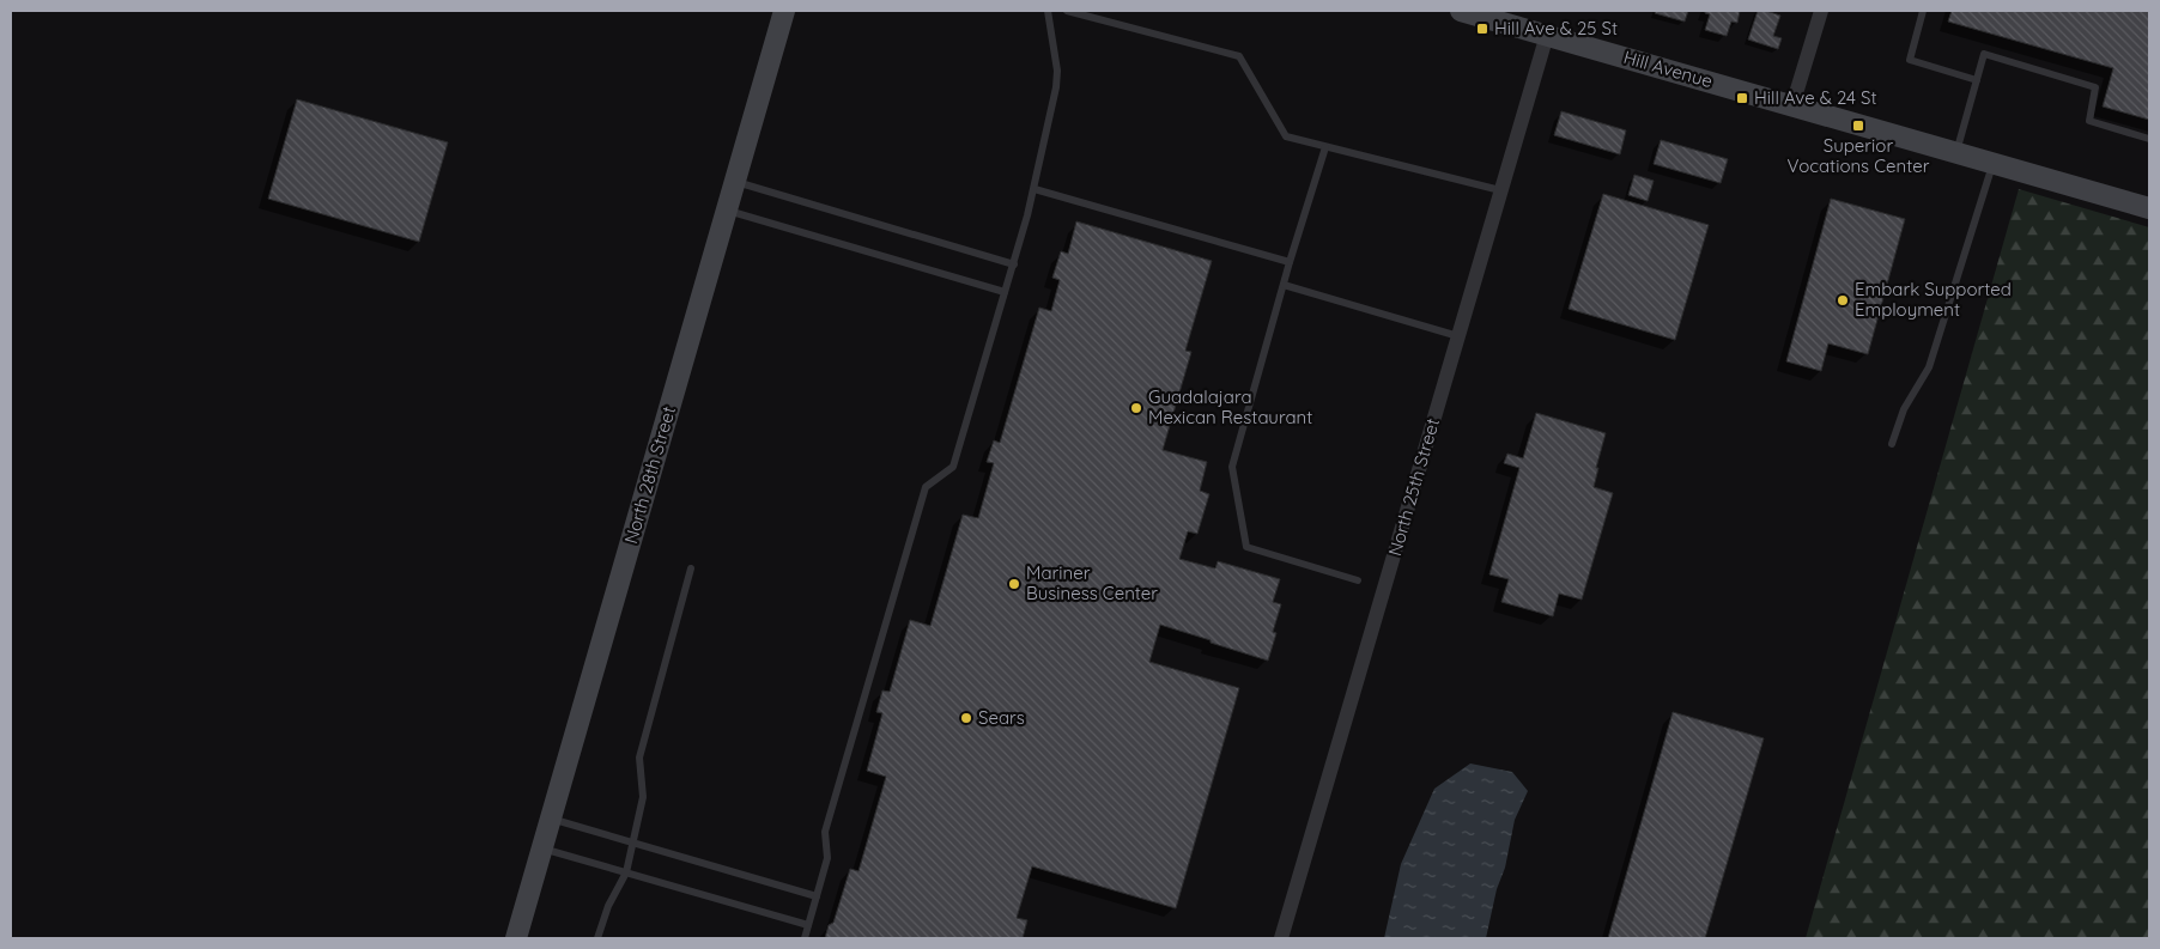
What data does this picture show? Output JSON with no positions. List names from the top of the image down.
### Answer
{
  "streets": {
    "main road": ["Hill Avenue", "North 28th Street"],
    "street": ["North 25th Street"]
  },
  "crossings": [
    ["Hill Avenue", "North 25th Street"]
  ],
  "places": {
    "transit": ["Hill Ave & 25 St", "Hill Ave & 24 St", "Superior Vocations Center"],
    "other": [
      "Embark Supported Employment",
      "Guadalajara Mexican Restaurant",
      "Mariner Business Center",
      "Sears"
    ]
  }
}
